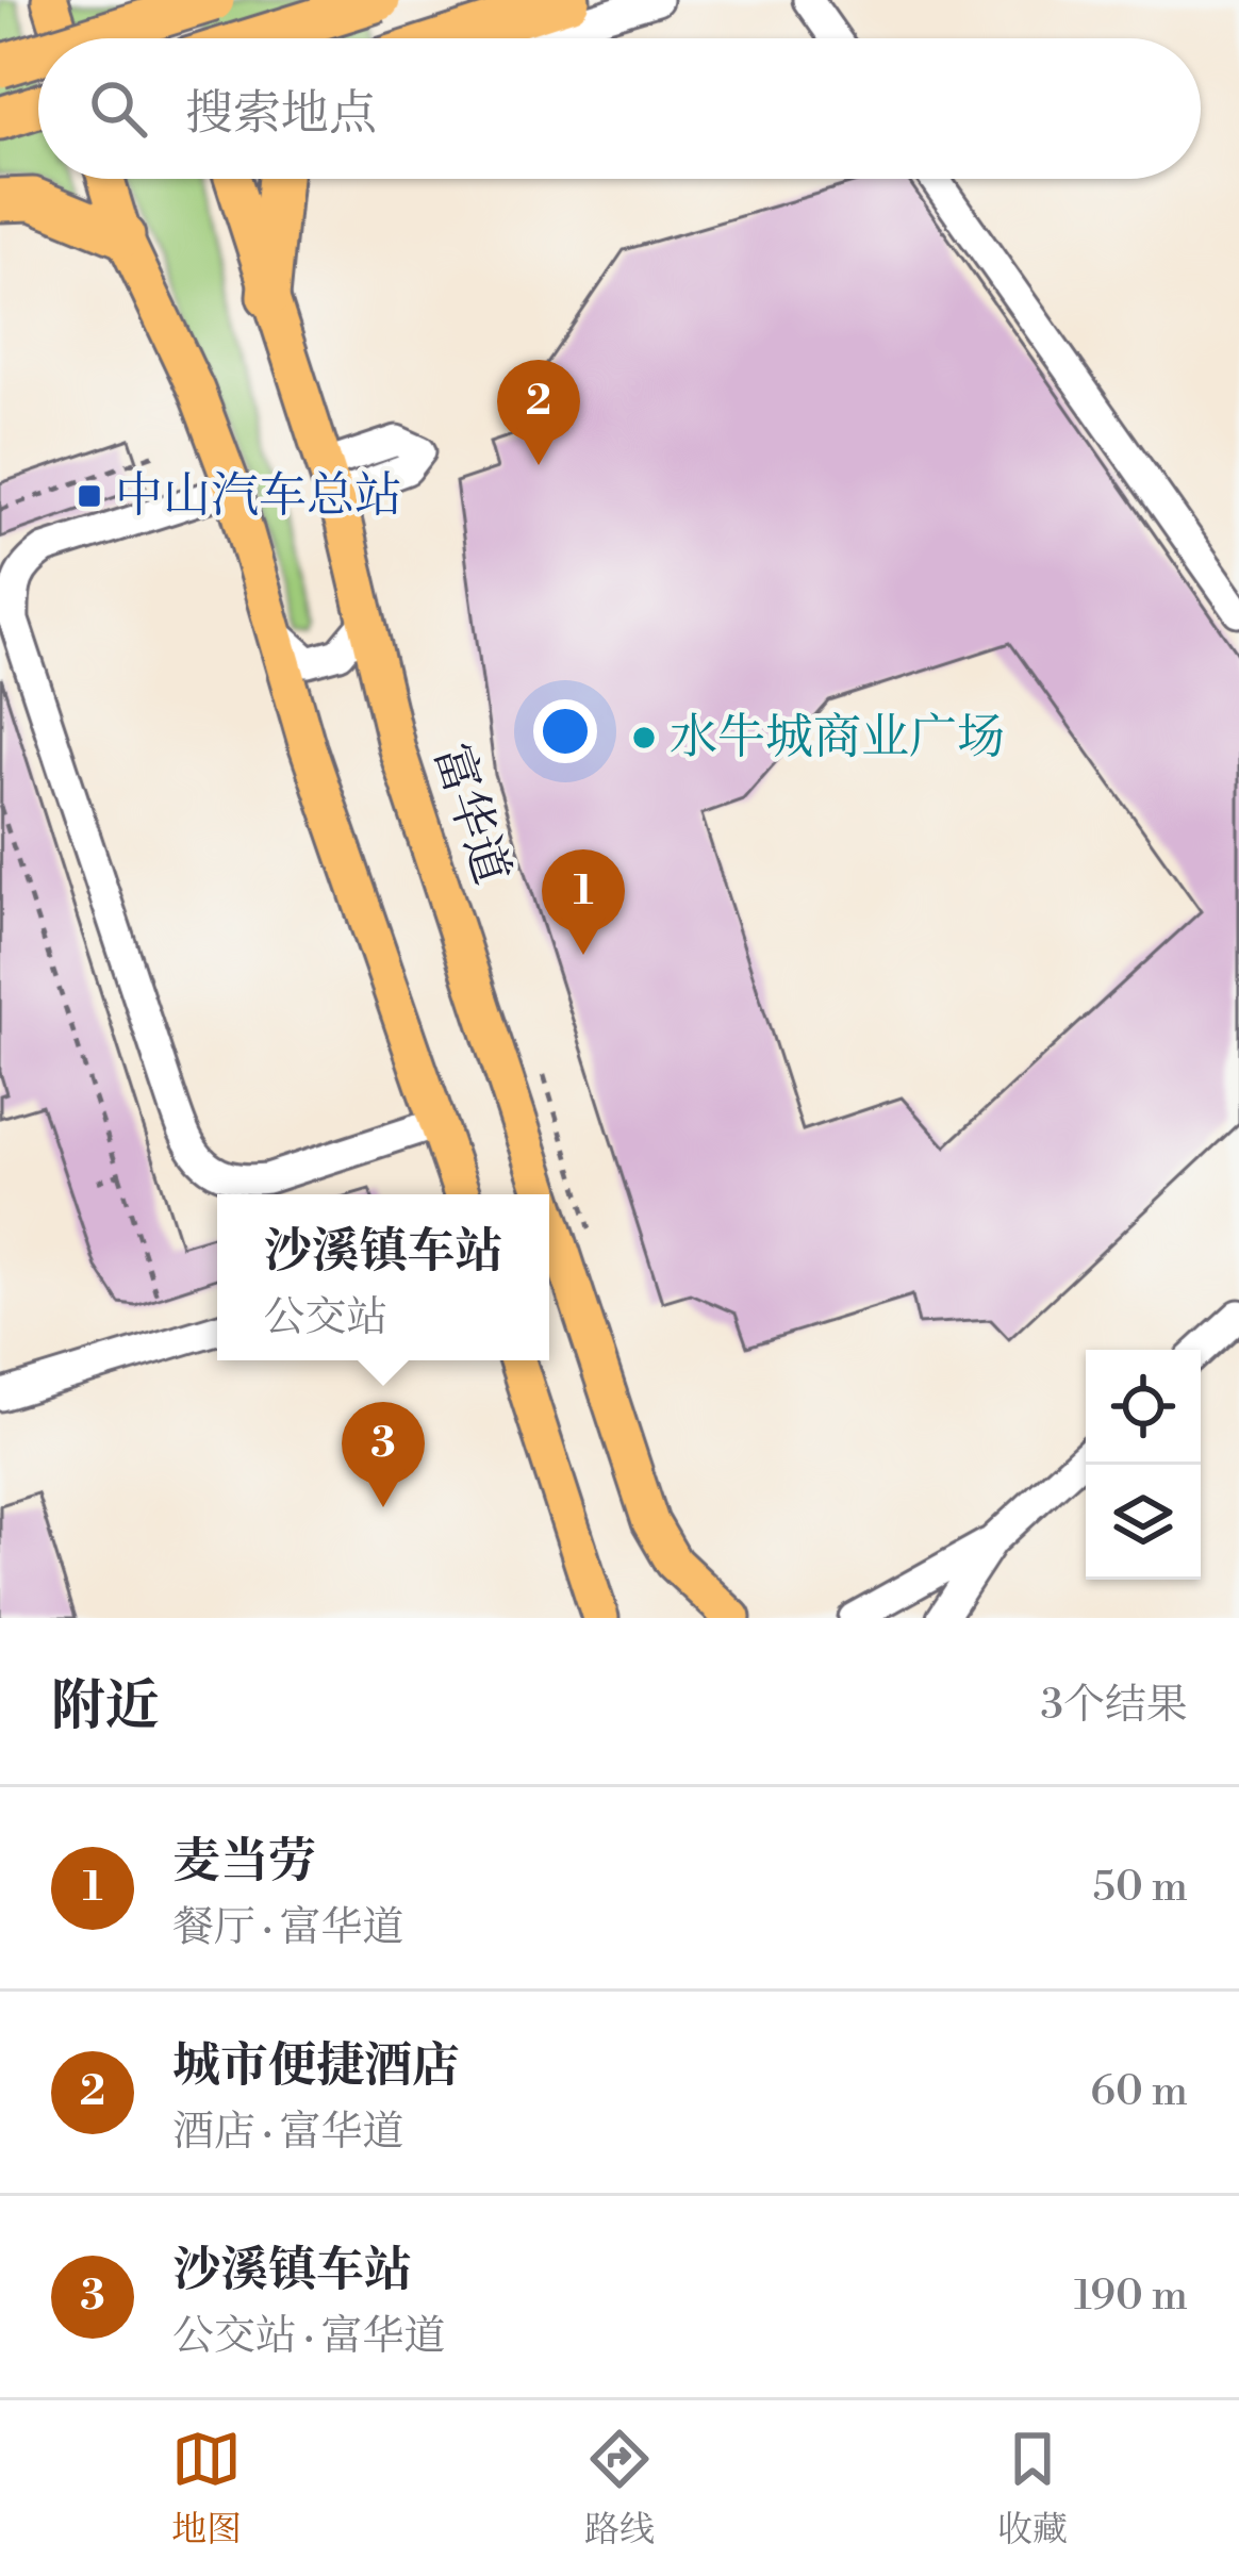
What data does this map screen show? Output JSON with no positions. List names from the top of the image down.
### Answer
{
  "streets": {
    "main road": ["富华道"]
  },
  "places": {
    "transit": ["中山汽车总站"],
    "other": ["水牛城商业广场"]
  },
  "page": {
    "search": "搜索地点",
    "pins": ["2", "1", "3"],
    "popup": ["沙溪镇车站", "公交站"],
    "heading": ["附近", "3个结果"],
    "list": [
      {
        "mark": "1",
        "name": "麦当劳",
        "note": "餐厅 · 富华道",
        "value": "50 m"
      },
      {
        "mark": "2",
        "name": "城市便捷酒店",
        "note": "酒店 · 富华道",
        "value": "60 m"
      },
      {
        "mark": "3",
        "name": "沙溪镇车站",
        "note": "公交站 · 富华道",
        "value": "190 m"
      }
    ],
    "nav": ["地图", "路线", "收藏"]
  }
}
